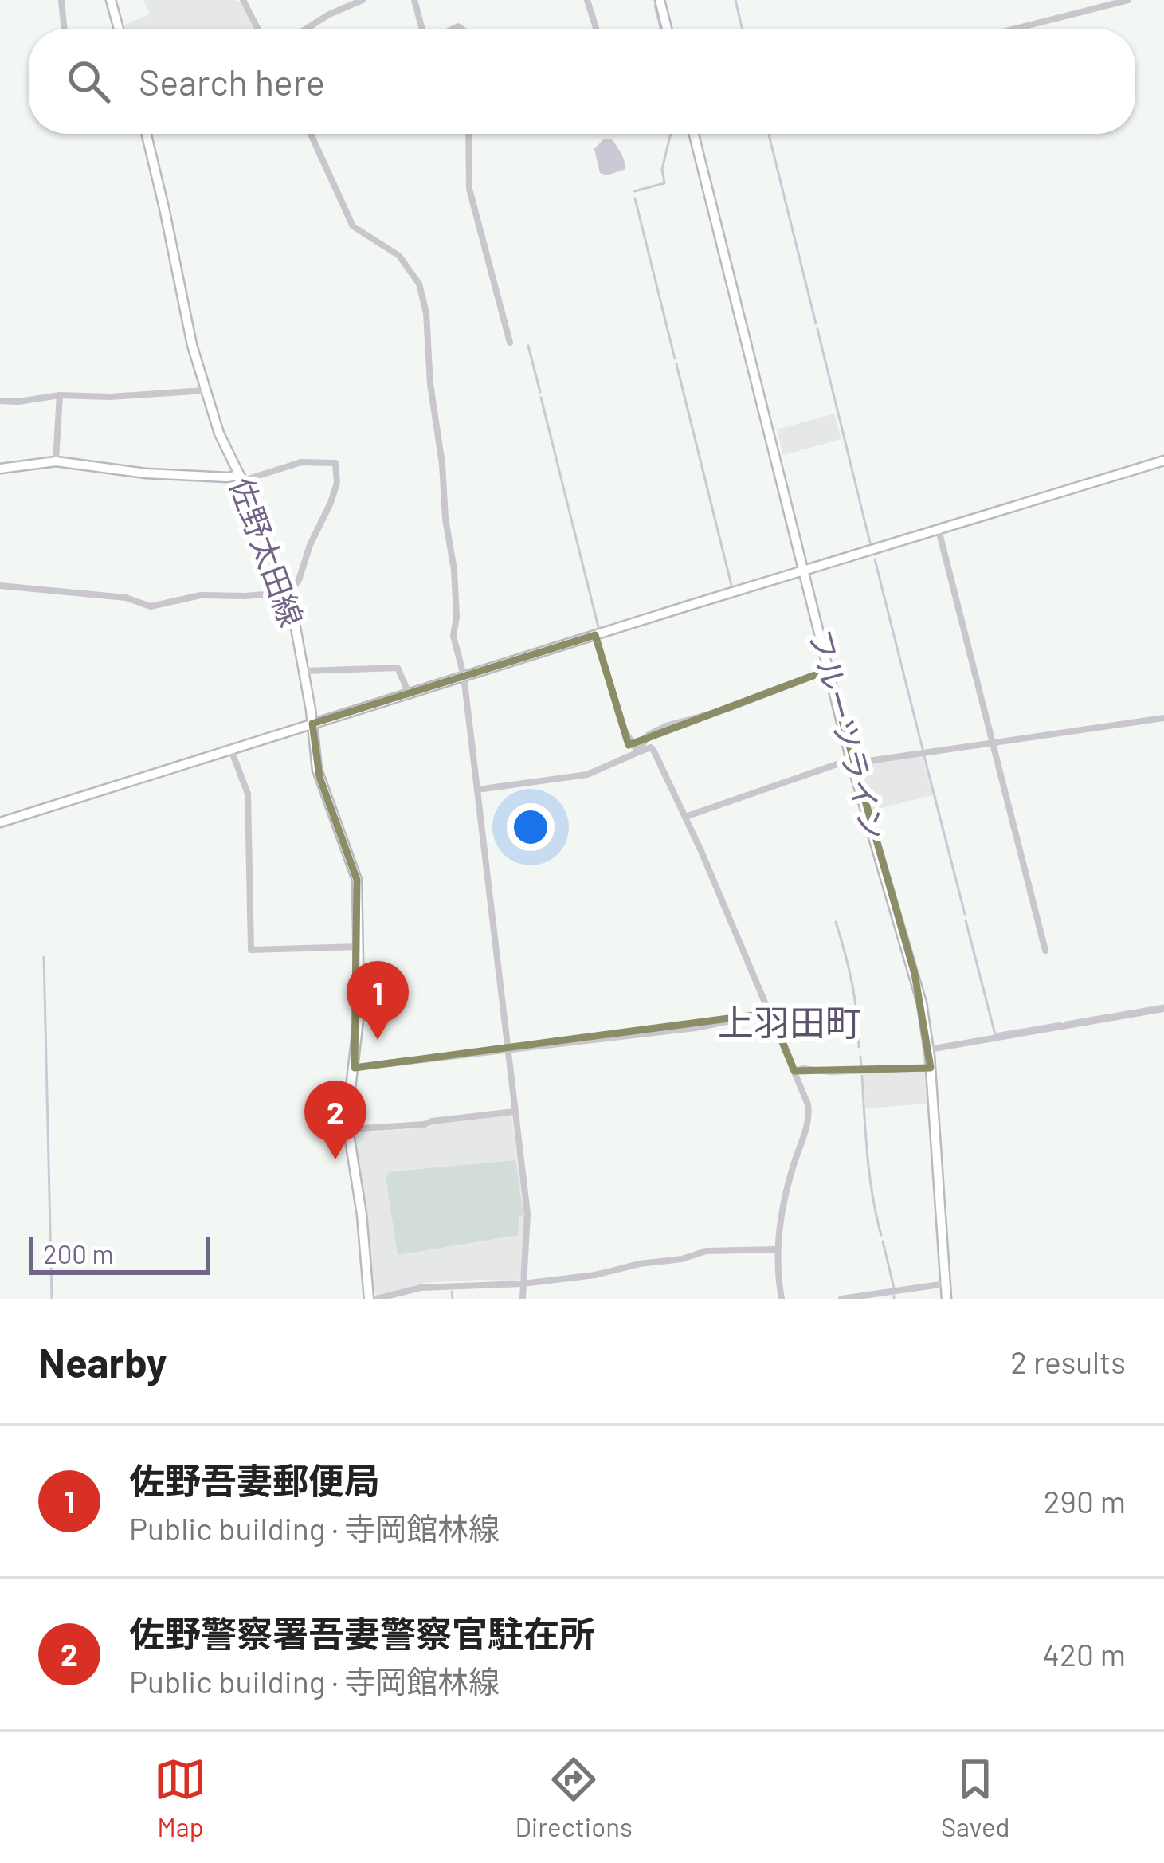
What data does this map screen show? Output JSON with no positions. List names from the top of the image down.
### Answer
{
  "streets": {
    "street": ["佐野太田線", "フルーツライン"]
  },
  "districts": ["上羽田町"],
  "scale_bar": "200 m",
  "page": {
    "search": "Search here",
    "pins": ["1", "2"],
    "scale": "200 m",
    "heading": ["Nearby", "2 results"],
    "list": [
      {
        "mark": "1",
        "name": "佐野吾妻郵便局",
        "note": "Public building · 寺岡館林線",
        "value": "290 m"
      },
      {
        "mark": "2",
        "name": "佐野警察署吾妻警察官駐在所",
        "note": "Public building · 寺岡館林線",
        "value": "420 m"
      }
    ],
    "nav": ["Map", "Directions", "Saved"]
  }
}
